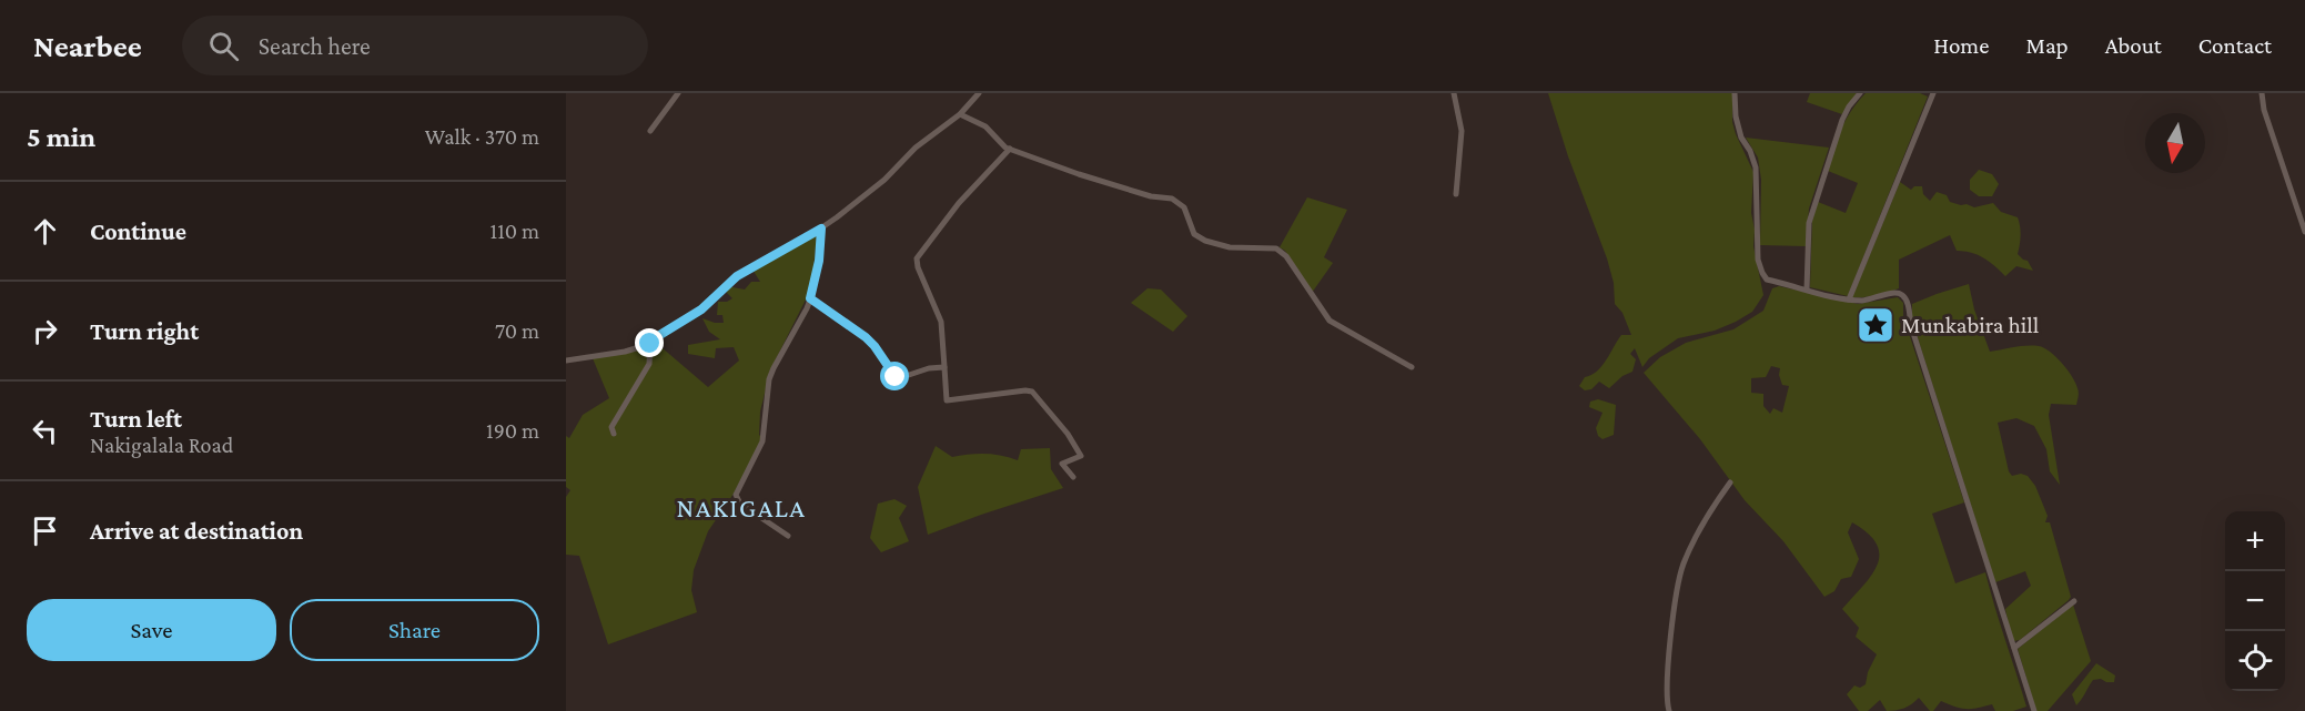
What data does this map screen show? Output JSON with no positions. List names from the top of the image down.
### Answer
{
  "districts": ["NAKIGALA"],
  "places": {
    "place": ["Munkabira hill"]
  },
  "north": "bottom",
  "page": {
    "header": "Nearbee",
    "search": "Search here",
    "nav": [
      "Home",
      "Map",
      "About",
      "Contact"
    ],
    "heading": ["5 min", "Walk · 370 m"],
    "list": [
      ["Continue", "110 m"],
      ["Turn right", "70 m"],
      ["Turn left", "Nakigalala Road", "190 m"],
      "Arrive at destination"
    ],
    "map_buttons": ["+", "−"],
    "buttons": ["Save", "Share"]
  }
}
